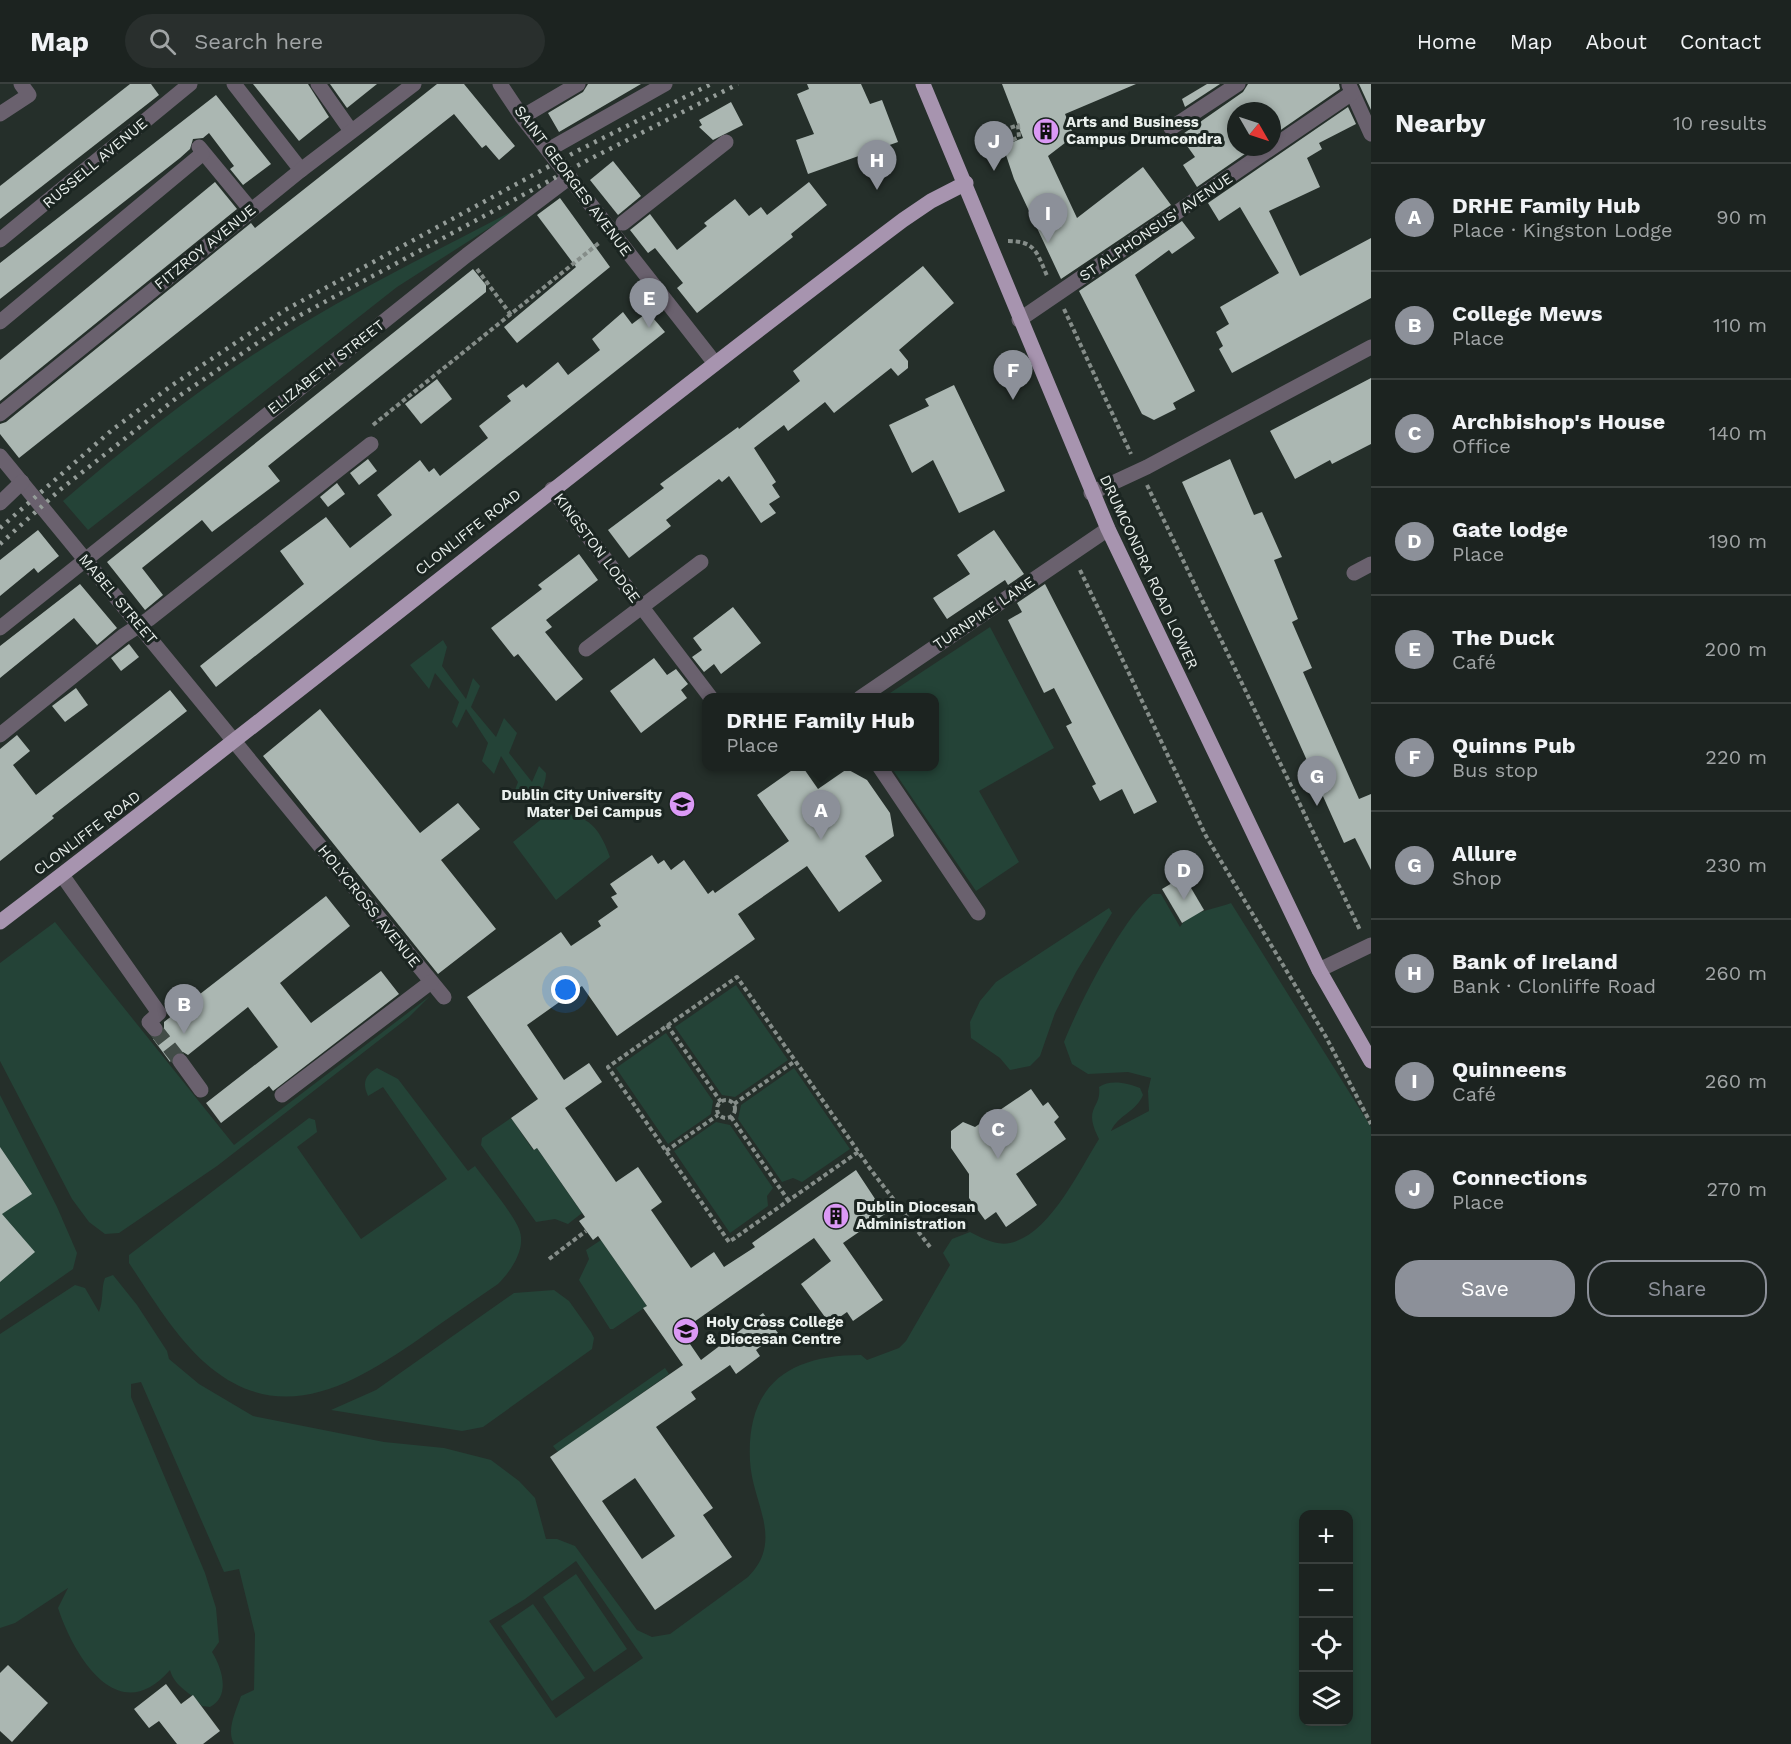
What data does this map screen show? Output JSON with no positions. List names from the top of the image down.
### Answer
{
  "streets": {
    "main road": ["CLONLIFFE ROAD", "DRUMCONDRA ROAD LOWER"],
    "street": [
      "RUSSELL AVENUE",
      "SAINT GEORGES AVENUE",
      "ST ALPHONSUS' AVENUE",
      "FITZROY AVENUE",
      "ELIZABETH STREET",
      "KINGSTON LODGE",
      "MABEL STREET",
      "TURNPIKE LANE",
      "HOLYCROSS AVENUE"
    ]
  },
  "crossings": [
    ["SAINT GEORGES AVENUE", "ELIZABETH STREET"],
    ["SAINT GEORGES AVENUE", "CLONLIFFE ROAD"],
    ["ST ALPHONSUS' AVENUE", "DRUMCONDRA ROAD LOWER"],
    ["ELIZABETH STREET", "MABEL STREET"],
    ["CLONLIFFE ROAD", "KINGSTON LODGE"],
    ["CLONLIFFE ROAD", "DRUMCONDRA ROAD LOWER"],
    ["CLONLIFFE ROAD", "MABEL STREET"],
    ["CLONLIFFE ROAD", "HOLYCROSS AVENUE"],
    ["DRUMCONDRA ROAD LOWER", "TURNPIKE LANE"],
    ["MABEL STREET", "HOLYCROSS AVENUE"]
  ],
  "places": {
    "building": ["Arts and Business Campus Drumcondra", "Dublin Diocesan Administration"],
    "school or university": ["Dublin City University Mater Dei Campus", "Holy Cross College & Diocesan Centre"]
  },
  "north": "bottom right",
  "page": {
    "header": "Map",
    "search": "Search here",
    "nav": [
      "Home",
      "Map",
      "About",
      "Contact"
    ],
    "heading": ["Nearby", "10 results"],
    "pins": [
      "J",
      "H",
      "I",
      "E",
      "F",
      "G",
      "A",
      "D",
      "B",
      "C"
    ],
    "list": [
      {
        "mark": "A",
        "name": "DRHE Family Hub",
        "note": "Place · Kingston Lodge",
        "value": "90 m"
      },
      {
        "mark": "B",
        "name": "College Mews",
        "note": "Place",
        "value": "110 m"
      },
      {
        "mark": "C",
        "name": "Archbishop's House",
        "note": "Office",
        "value": "140 m"
      },
      {
        "mark": "D",
        "name": "Gate lodge",
        "note": "Place",
        "value": "190 m"
      },
      {
        "mark": "E",
        "name": "The Duck",
        "note": "Café",
        "value": "200 m"
      },
      {
        "mark": "F",
        "name": "Quinns Pub",
        "note": "Bus stop",
        "value": "220 m"
      },
      {
        "mark": "G",
        "name": "Allure",
        "note": "Shop",
        "value": "230 m"
      },
      {
        "mark": "H",
        "name": "Bank of Ireland",
        "note": "Bank · Clonliffe Road",
        "value": "260 m"
      },
      {
        "mark": "I",
        "name": "Quinneens",
        "note": "Café",
        "value": "260 m"
      },
      {
        "mark": "J",
        "name": "Connections",
        "note": "Place",
        "value": "270 m"
      }
    ],
    "popup": ["DRHE Family Hub", "Place"],
    "buttons": ["Save", "Share"],
    "map_buttons": ["+", "−"]
  }
}
